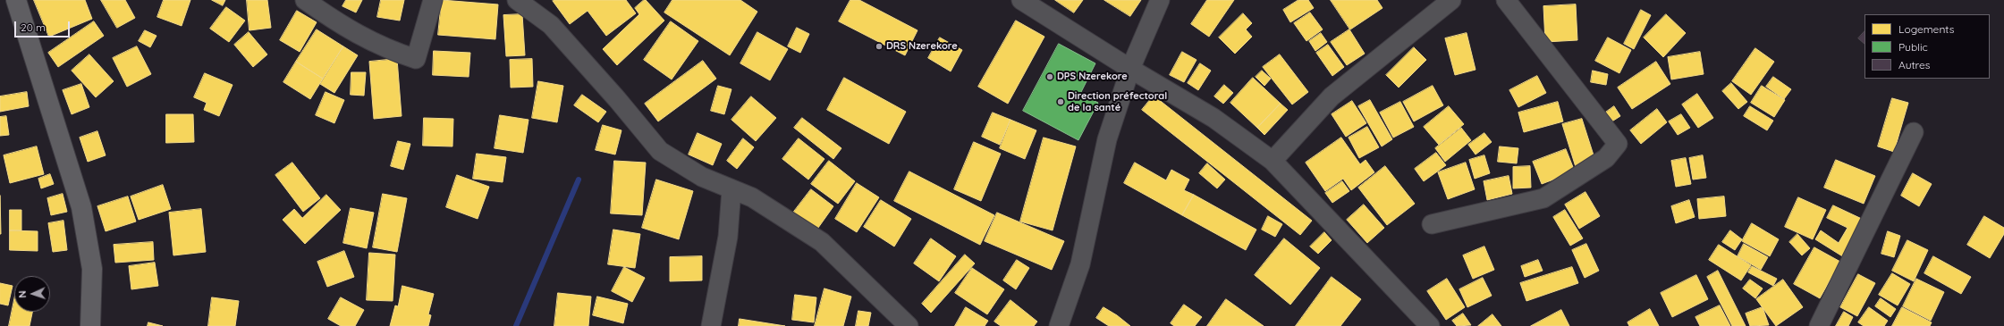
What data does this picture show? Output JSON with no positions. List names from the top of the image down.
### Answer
{
  "places": ["DRS Nzerekore", "DPS Nzerekore", "Direction préfectoral de la santé"],
  "legend": ["Logements", "Public", "Autres"],
  "scale_bar": "20 m",
  "north": "left"
}
